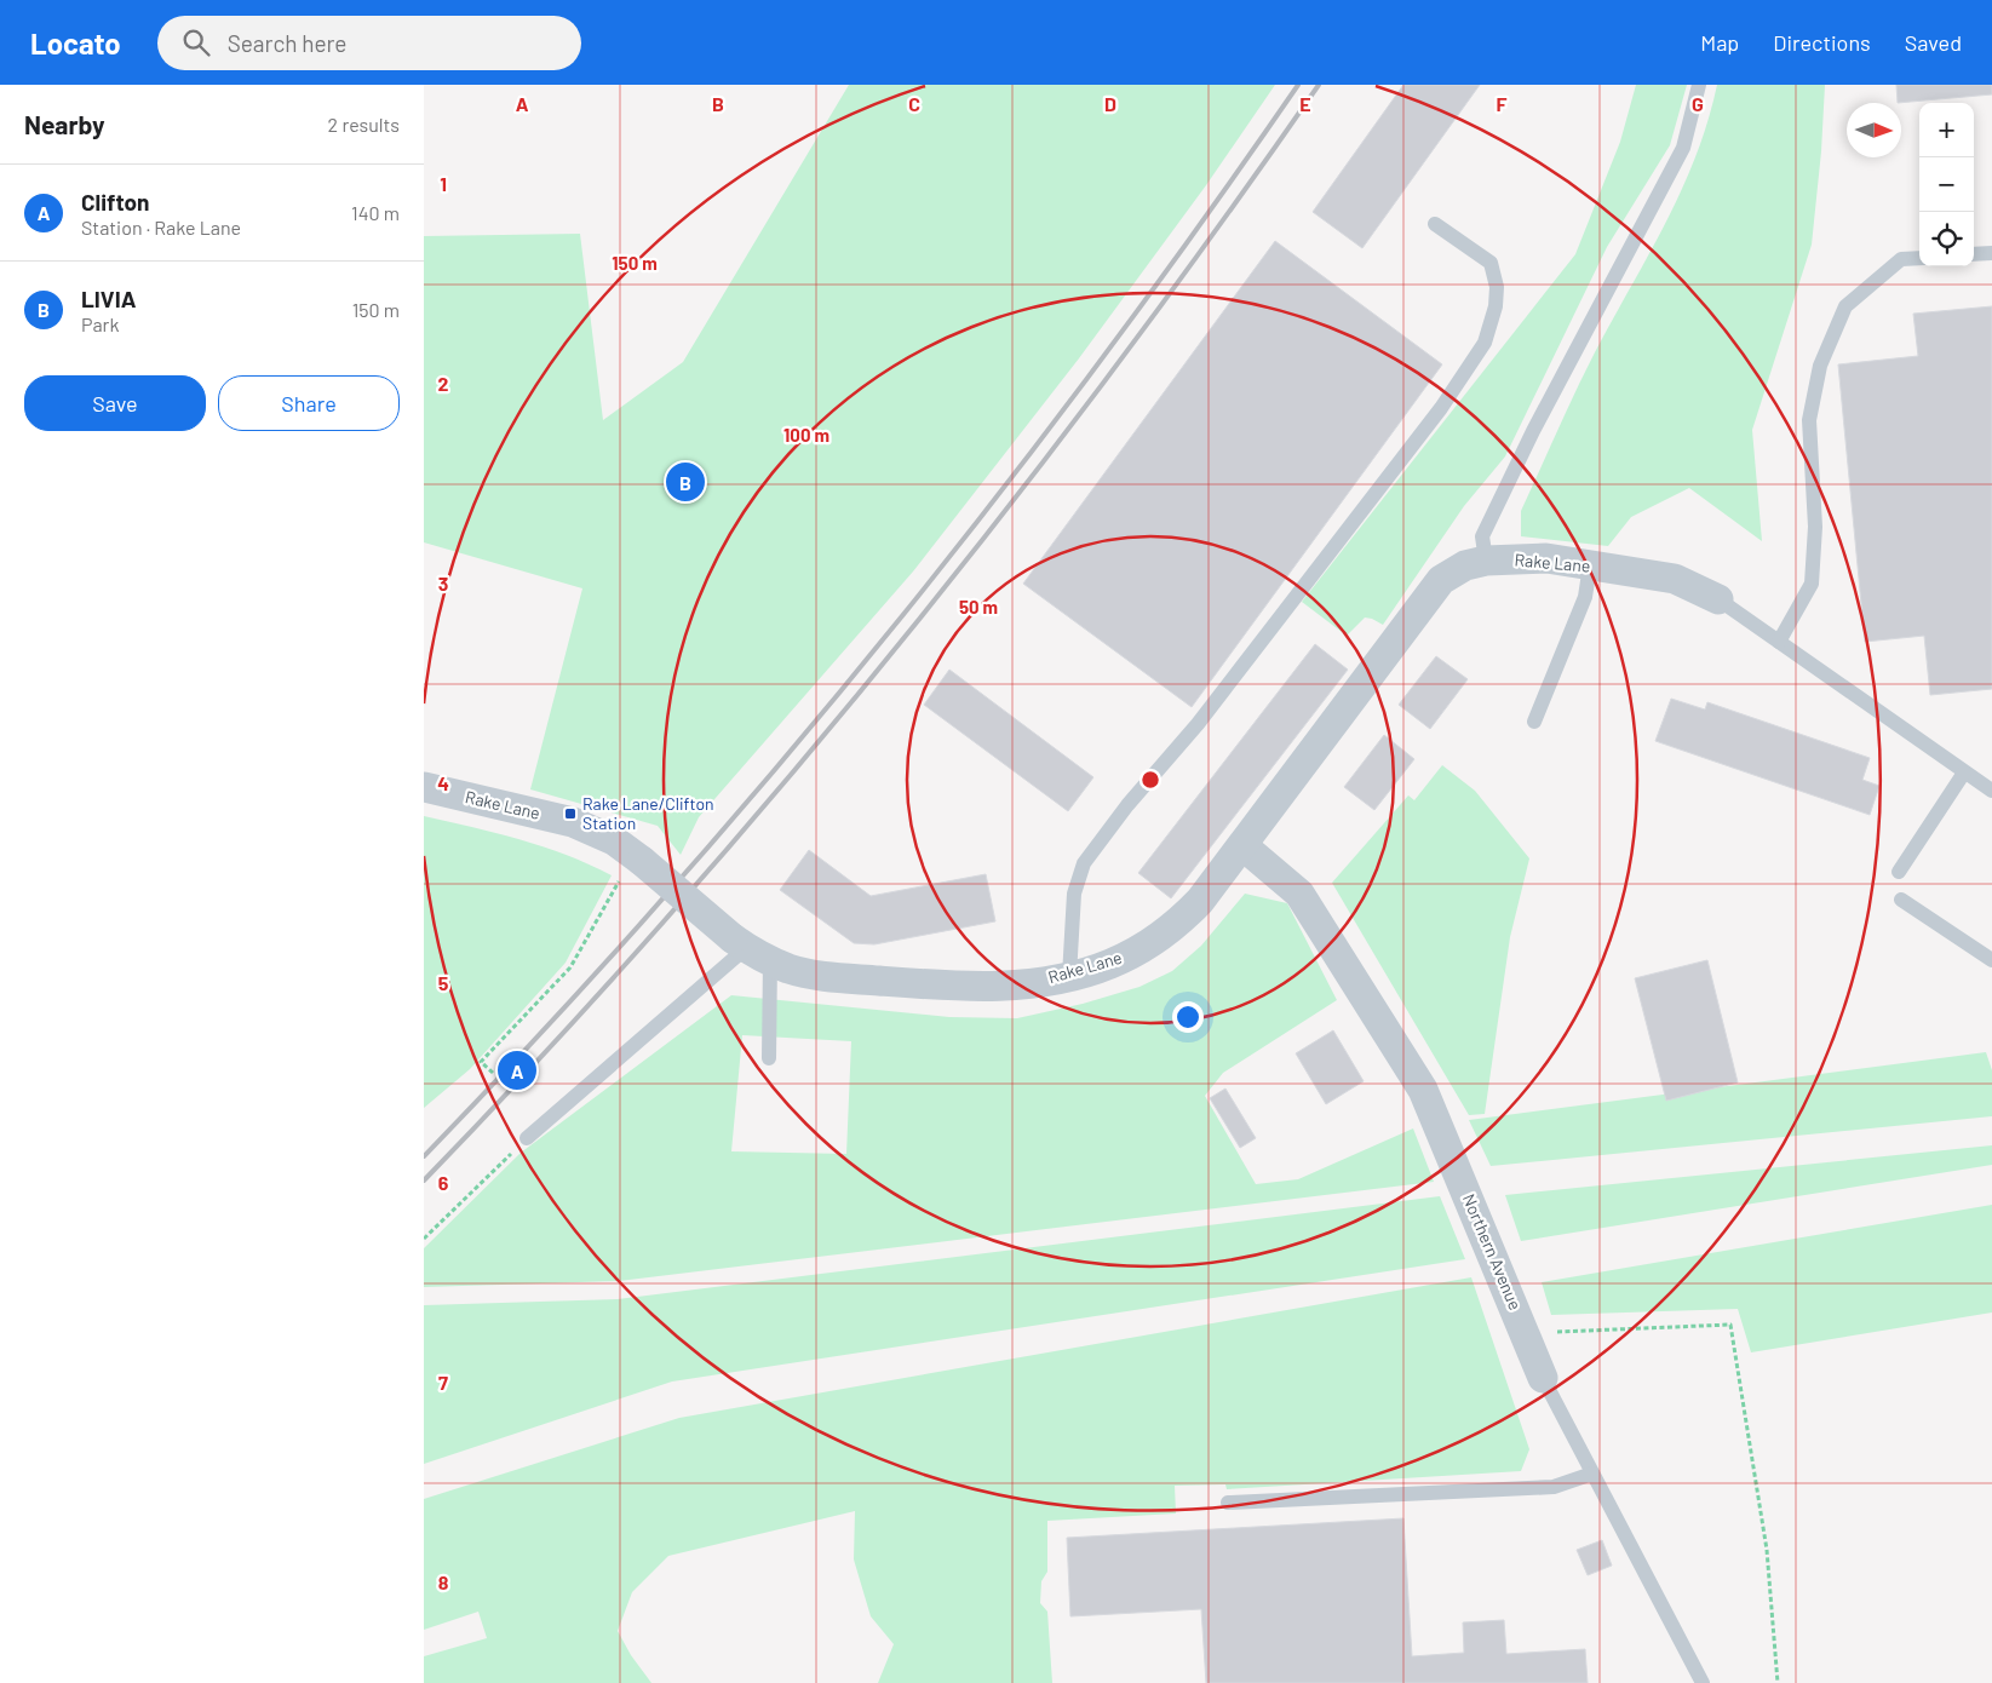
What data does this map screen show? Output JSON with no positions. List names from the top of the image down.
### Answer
{
  "streets": {
    "street": ["Rake Lane", "Northern Avenue"]
  },
  "crossings": [
    ["Rake Lane", "Northern Avenue"]
  ],
  "places": {
    "transit": ["Rake Lane/Clifton Station"]
  },
  "north": "right",
  "page": {
    "header": "Locato",
    "search": "Search here",
    "nav": ["Map", "Directions", "Saved"],
    "heading": ["Nearby", "2 results"],
    "map_buttons": ["+", "−"],
    "list": [
      {
        "mark": "A",
        "name": "Clifton",
        "note": "Station · Rake Lane",
        "value": "140 m"
      },
      {
        "mark": "B",
        "name": "LIVIA",
        "note": "Park",
        "value": "150 m"
      }
    ],
    "buttons": ["Save", "Share"],
    "pins": ["B", "A"]
  },
  "grid": {
    "columns": [
      "A",
      "B",
      "C",
      "D",
      "E",
      "F",
      "G"
    ],
    "rows": [
      "1",
      "2",
      "3",
      "4",
      "5",
      "6",
      "7",
      "8"
    ]
  },
  "rings": ["150 m", "100 m", "50 m"]
}
